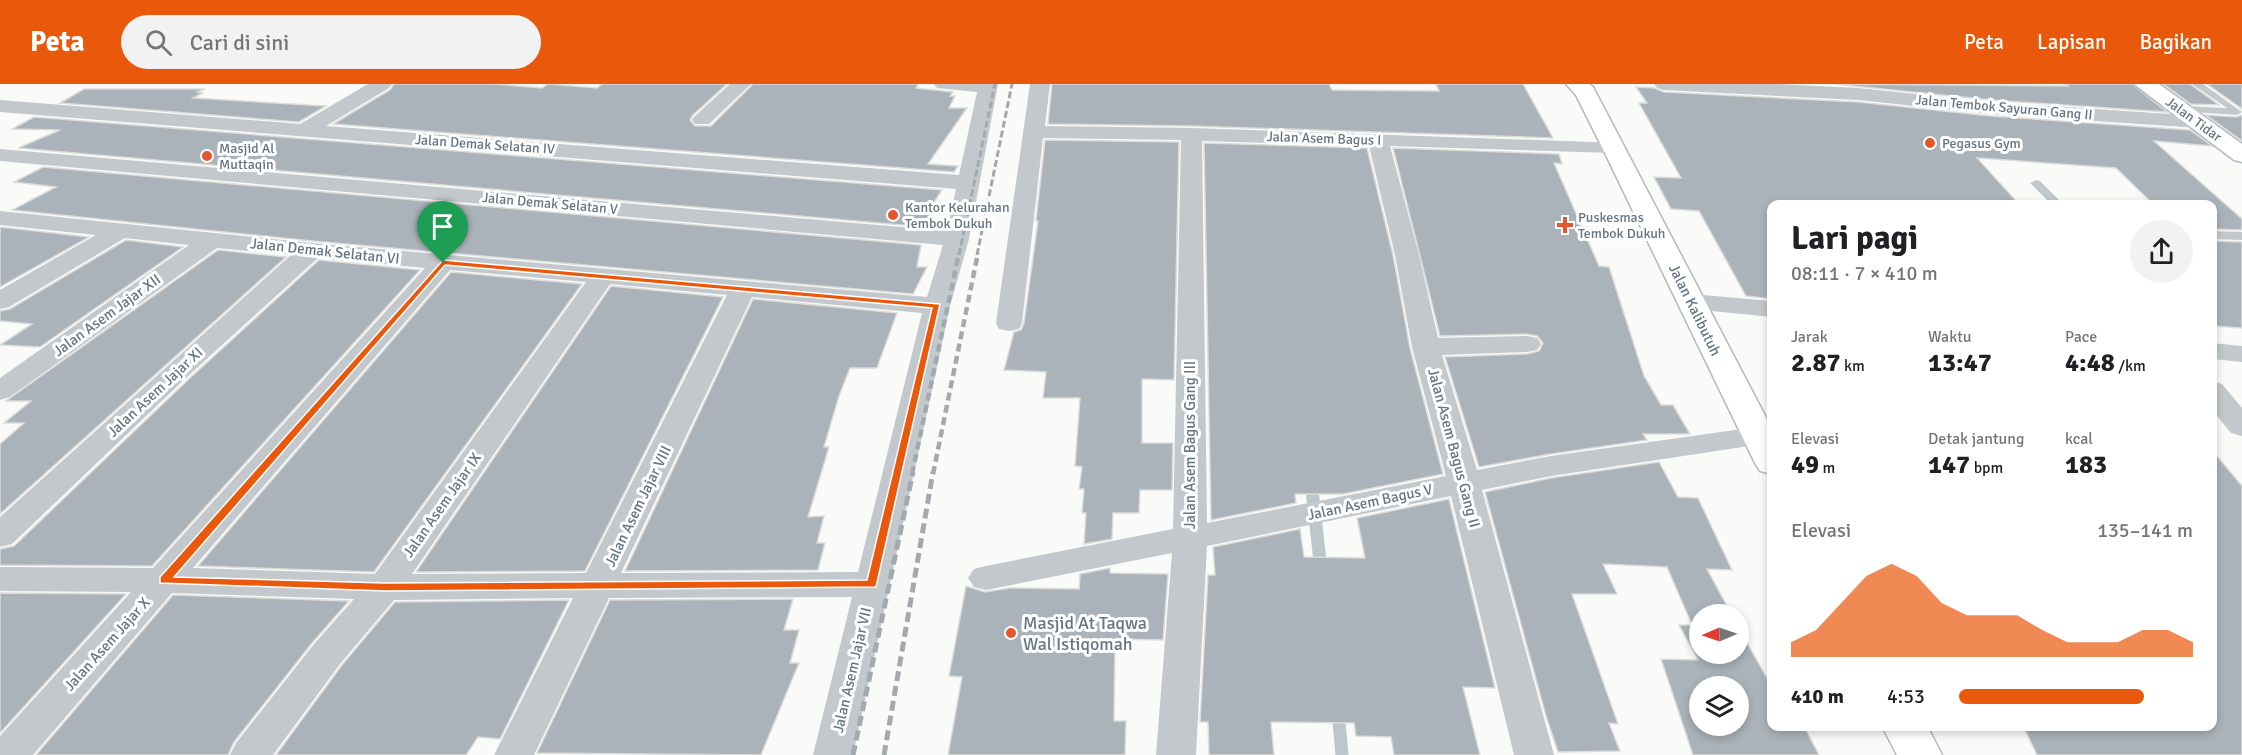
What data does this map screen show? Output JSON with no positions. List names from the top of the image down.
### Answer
{
  "streets": {
    "street": [
      "Jalan Tembok Sayuran Gang II",
      "Jalan Tidar",
      "Jalan Asem Bagus I",
      "Jalan Demak Selatan IV",
      "Jalan Demak Selatan V",
      "Jalan Demak Selatan VI",
      "Jalan Kalibutuh",
      "Jalan Asem Jajar XII",
      "Jalan Asem Jajar XI",
      "Jalan Asem Bagus Gang III",
      "Jalan Asem Bagus Gang II",
      "Jalan Asem Bagus V",
      "Jalan Asem Jajar IX",
      "Jalan Asem Jajar VIII",
      "Jalan Asem Jajar X",
      "Jalan Asem Jajar VII"
    ]
  },
  "crossings": [
    ["Jalan Tembok Sayuran Gang II", "Jalan Tidar"],
    ["Jalan Asem Bagus I", "Jalan Kalibutuh"],
    ["Jalan Asem Bagus I", "Jalan Asem Bagus Gang III"],
    ["Jalan Asem Bagus I", "Jalan Asem Bagus Gang II"],
    ["Jalan Demak Selatan IV", "Jalan Asem Jajar VII"],
    ["Jalan Demak Selatan V", "Jalan Asem Jajar VII"],
    ["Jalan Demak Selatan VI", "Jalan Asem Jajar XII"],
    ["Jalan Demak Selatan VI", "Jalan Asem Jajar XI"],
    ["Jalan Demak Selatan VI", "Jalan Asem Jajar IX"],
    ["Jalan Demak Selatan VI", "Jalan Asem Jajar VIII"],
    ["Jalan Demak Selatan VI", "Jalan Asem Jajar X"],
    ["Jalan Demak Selatan VI", "Jalan Asem Jajar VII"],
    ["Jalan Kalibutuh", "Jalan Asem Bagus V"],
    ["Jalan Asem Bagus Gang III", "Jalan Asem Bagus V"],
    ["Jalan Asem Bagus Gang II", "Jalan Asem Bagus V"]
  ],
  "places": {
    "other": [
      "Pegasus Gym",
      "Masjid Al Muttaqin",
      "Kantor Kelurahan Tembok Dukuh",
      "Masjid At Taqwa Wal Istiqomah"
    ],
    "health": ["Puskesmas Tembok Dukuh"]
  },
  "north": "left",
  "page": {
    "header": "Peta",
    "search": "Cari di sini",
    "nav": ["Peta", "Lapisan", "Bagikan"],
    "heading": ["Lari pagi", "08:11 · 7 × 410 m"],
    "stats": [
      ["Jarak", "2.87 km"],
      ["Waktu", "13:47"],
      ["Pace", "4:48 /km"],
      ["Elevasi", "49 m"],
      ["Detak jantung", "147 bpm"],
      ["kcal", "183"]
    ],
    "chart": ["Elevasi", "135–141 m"],
    "list": [
      {
        "name": "410 m",
        "note": "4:53"
      }
    ]
  }
}
